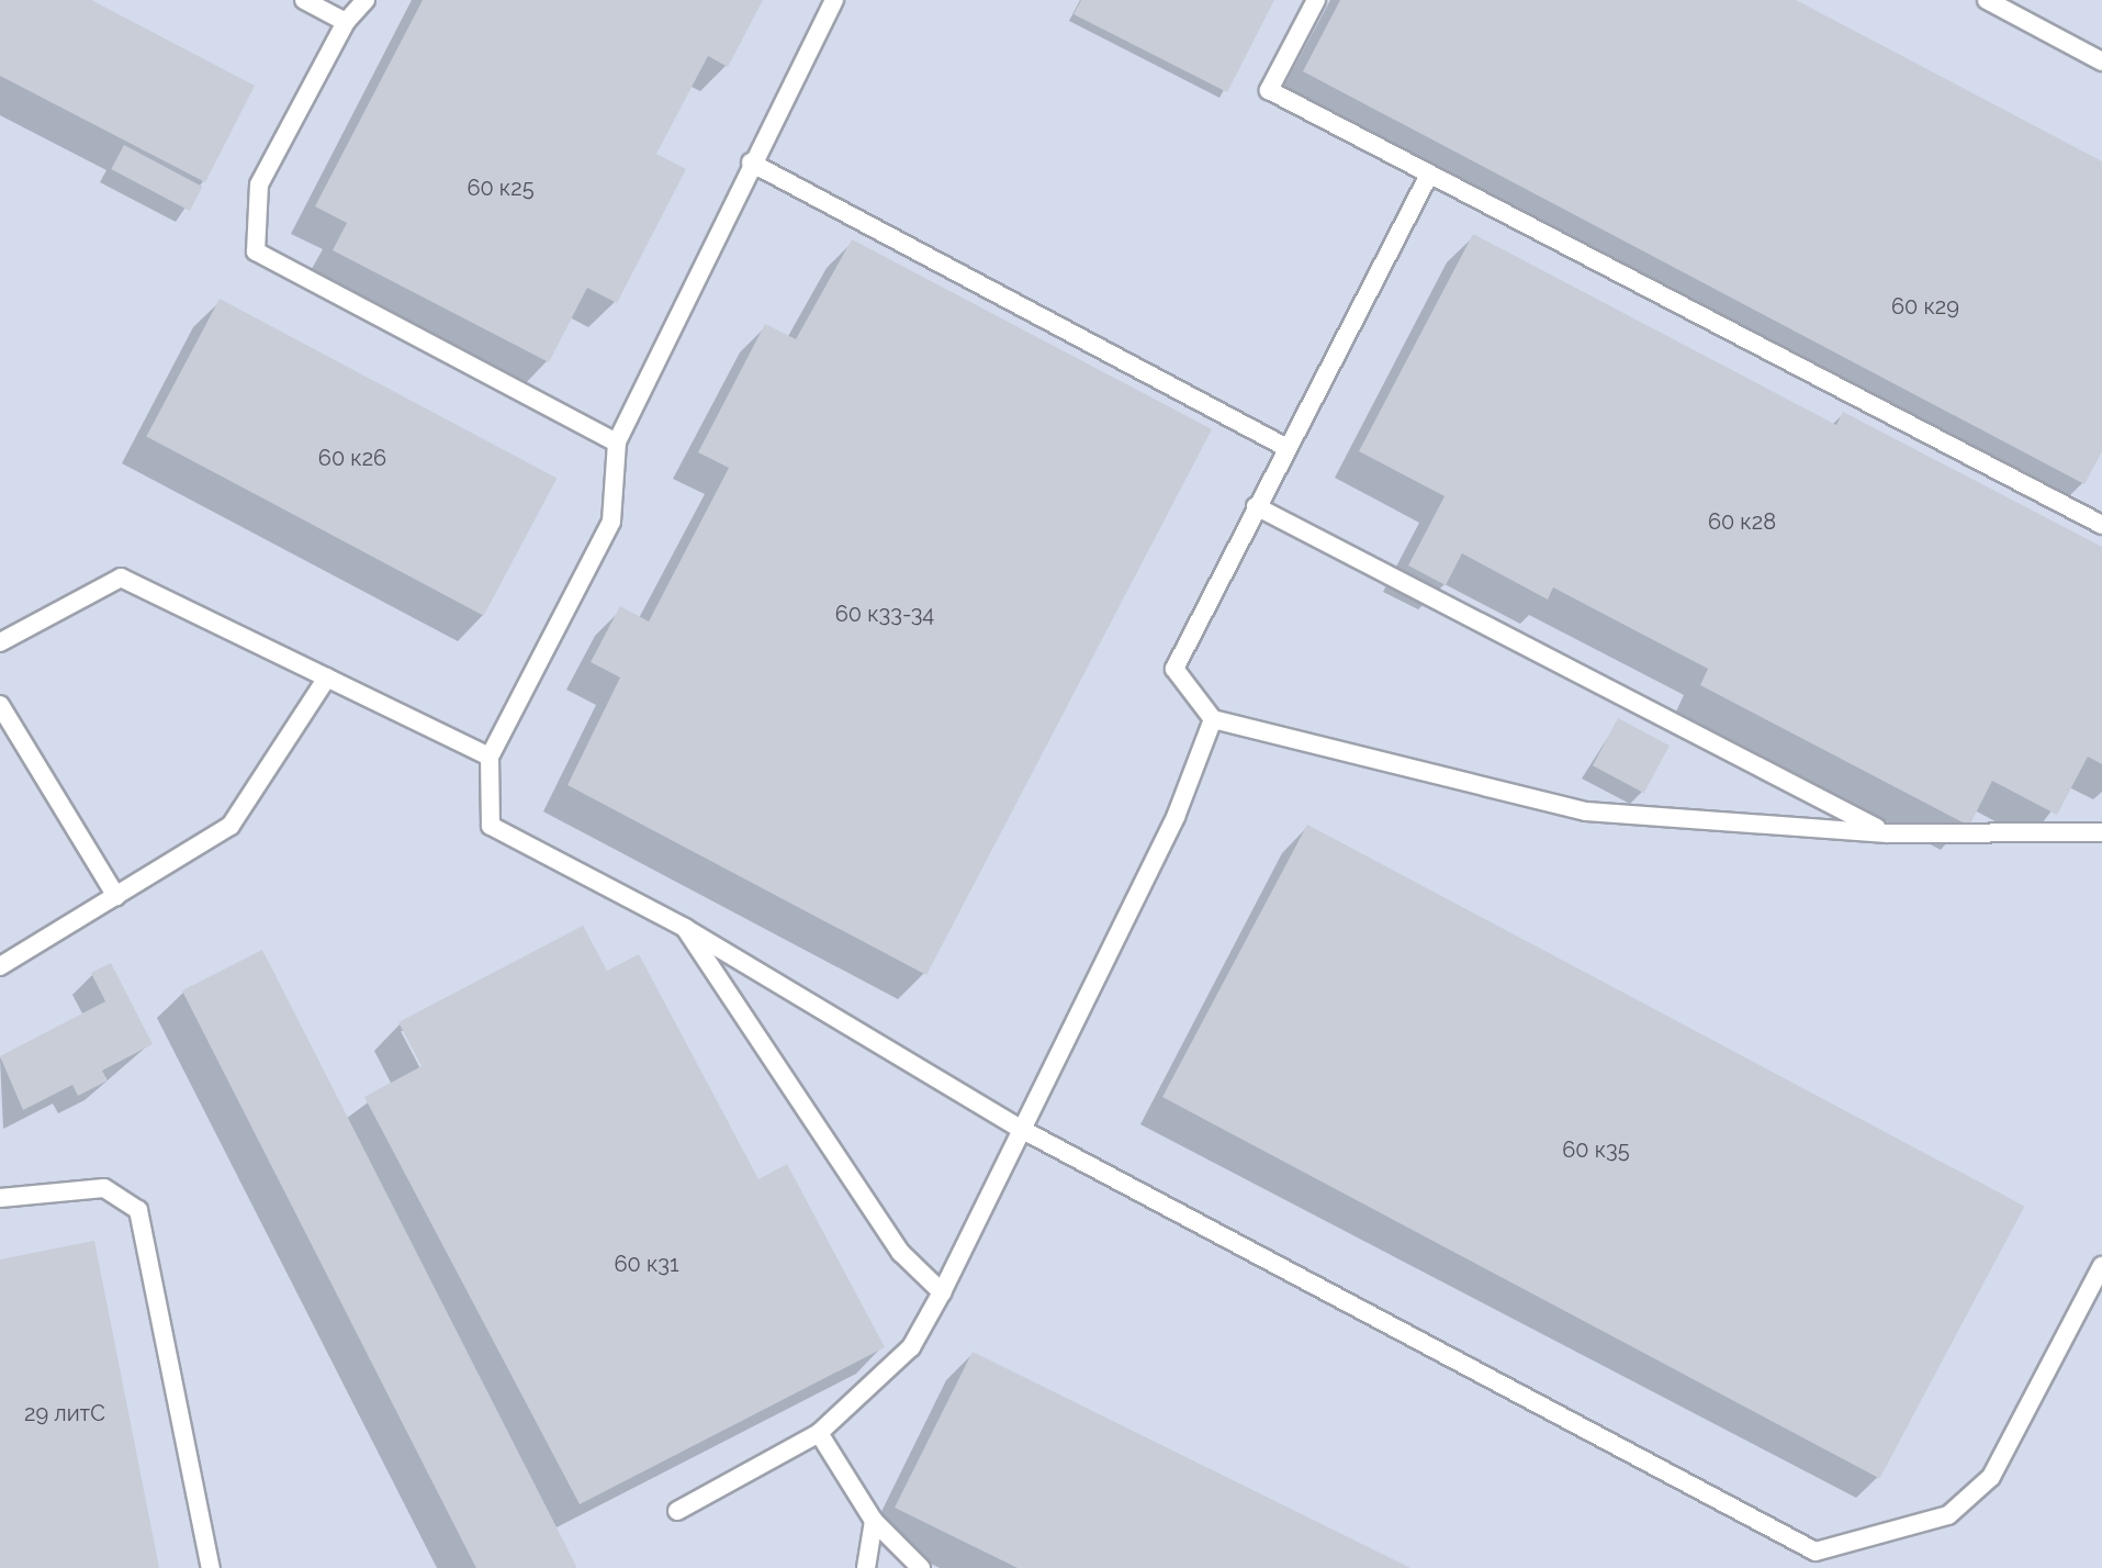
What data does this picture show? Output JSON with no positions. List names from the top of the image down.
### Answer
{
  "house_numbers": [
    "60 к25",
    "60 к29",
    "60 к26",
    "60 к28",
    "60 к33-34",
    "60 к35",
    "60 к31",
    "29 литС"
  ]
}
